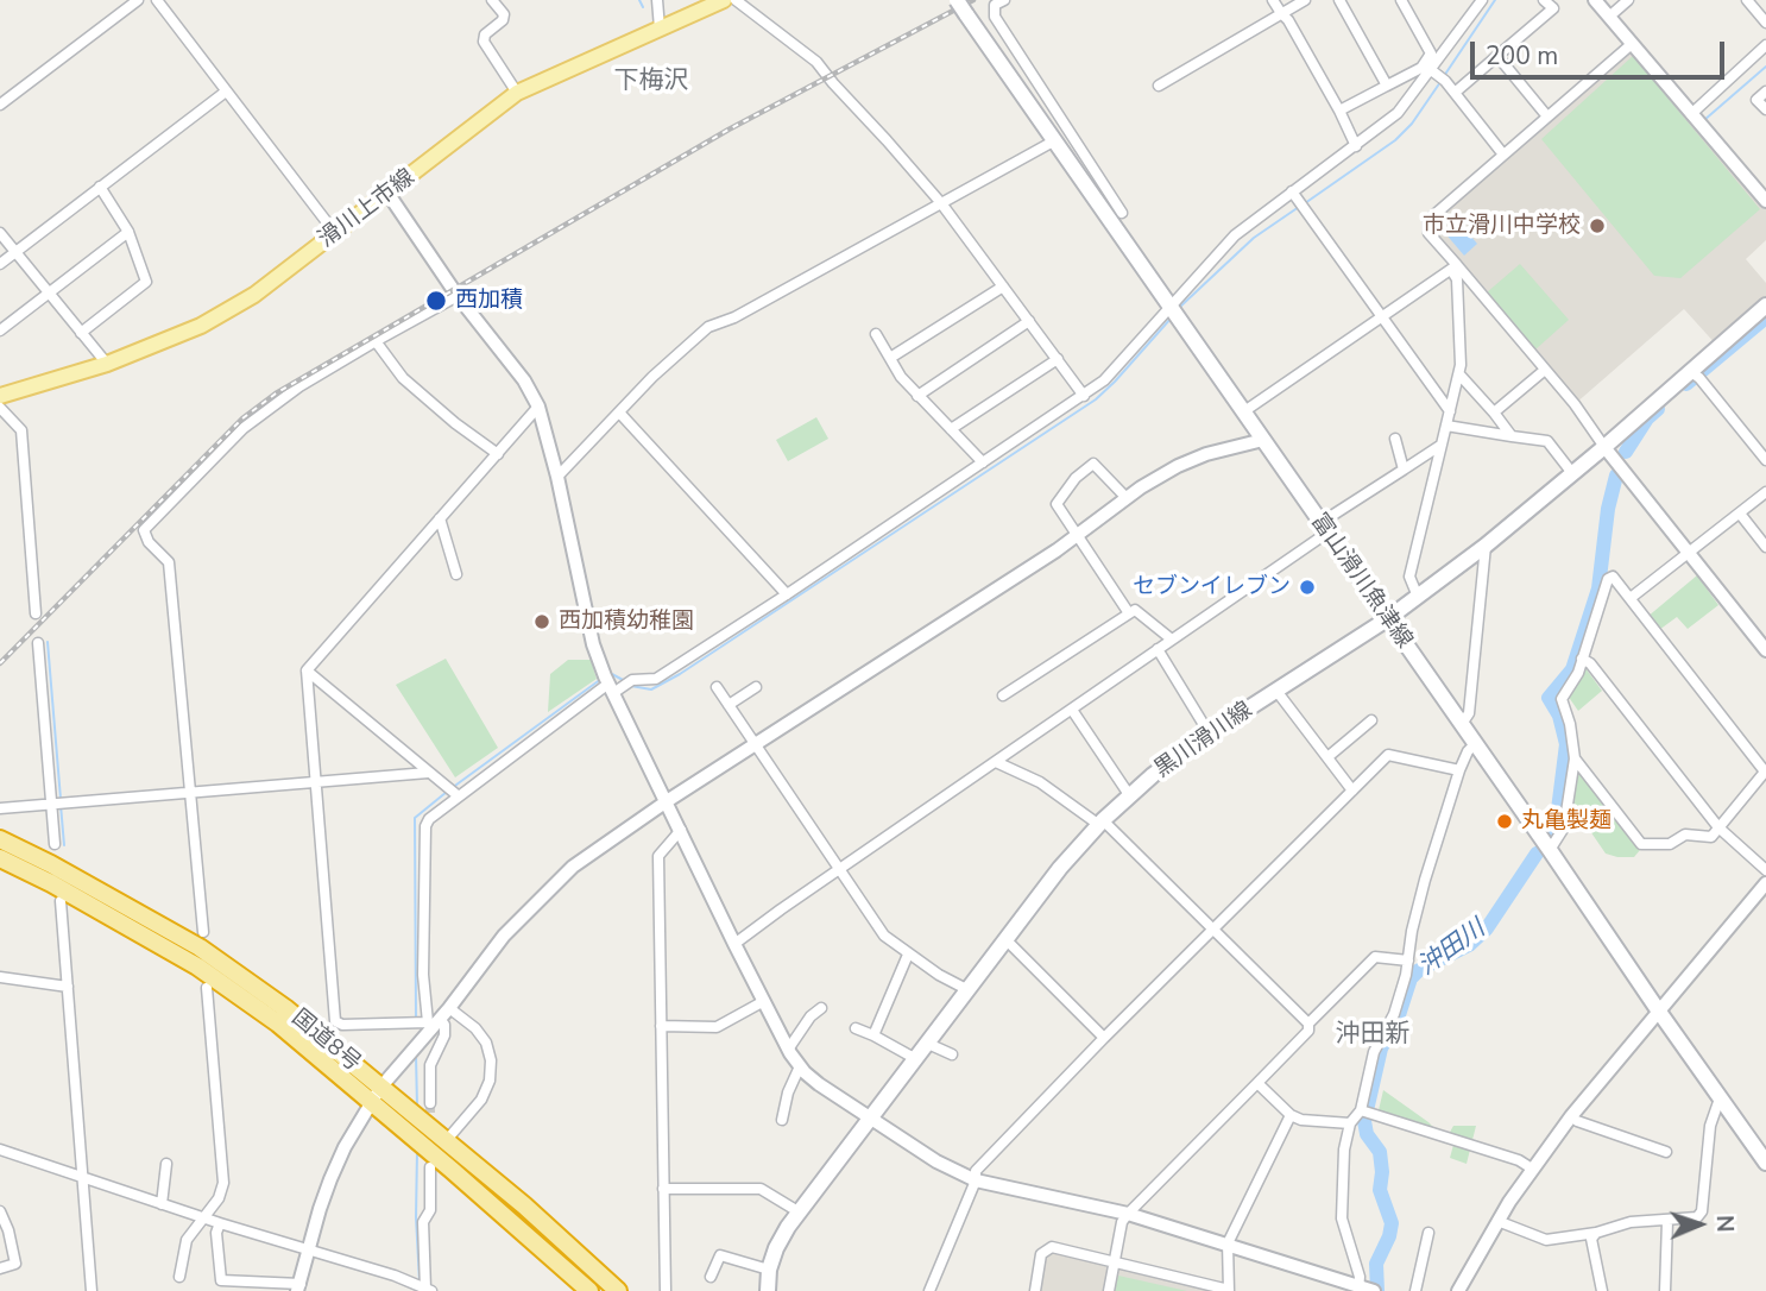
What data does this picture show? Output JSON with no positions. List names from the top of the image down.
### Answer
{
  "streets": {
    "highway": ["国道8号"],
    "main road": ["滑川上市線", "富山滑川魚津線", "黒川滑川線"]
  },
  "crossings": [
    ["富山滑川魚津線", "黒川滑川線"]
  ],
  "districts": ["下梅沢", "沖田新"],
  "water": ["沖田川"],
  "places": [
    "市立滑川中学校",
    "西加積",
    "セブンイレブン",
    "西加積幼稚園",
    "丸亀製麺"
  ],
  "scale_bar": "200 m",
  "north": "right"
}
